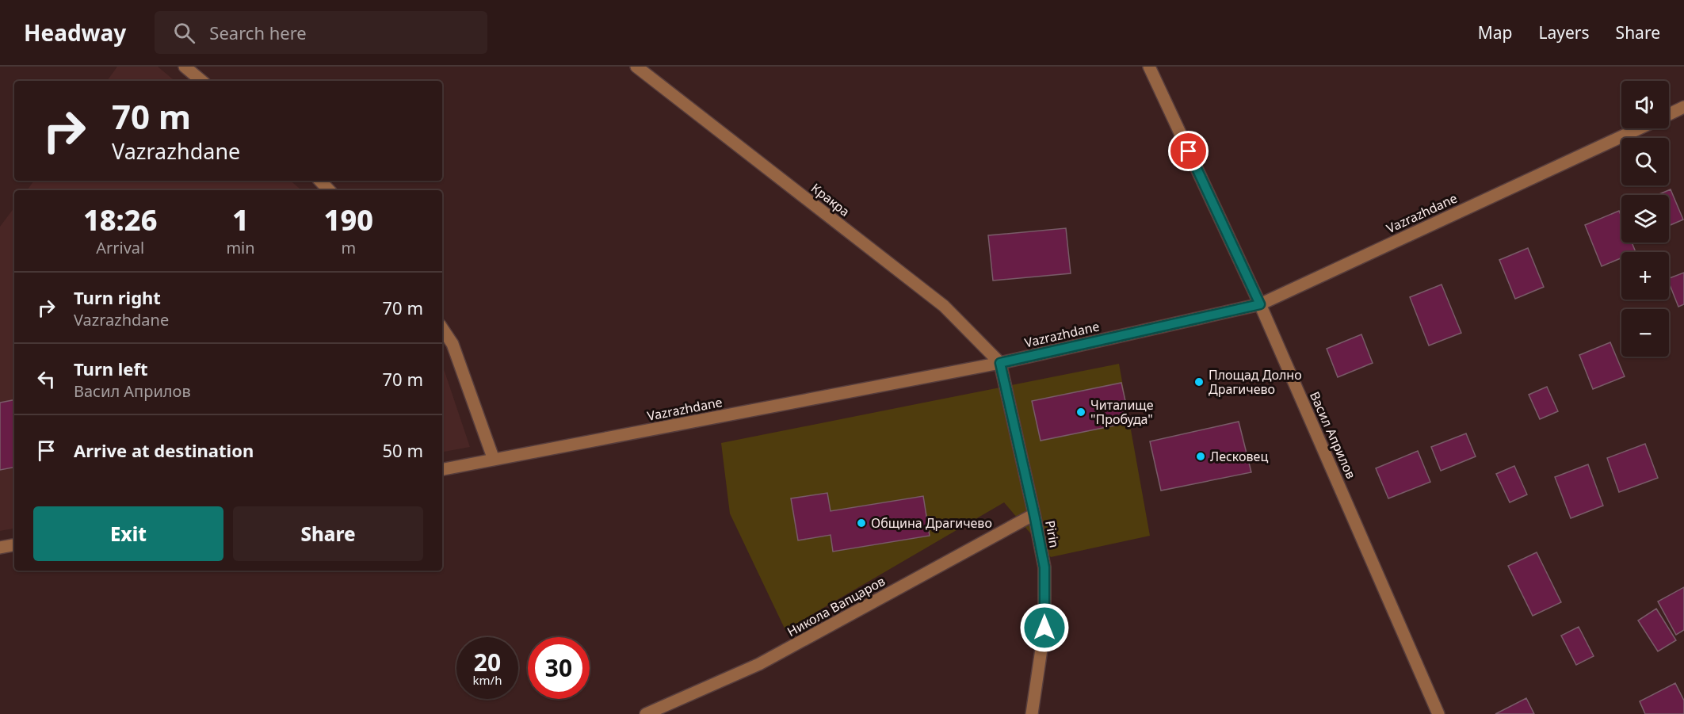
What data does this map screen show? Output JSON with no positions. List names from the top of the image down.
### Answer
{
  "streets": {
    "street": [
      "Кракра",
      "Vazrazhdane",
      "Васил Априлов",
      "Pirin",
      "Никола Вапцаров"
    ]
  },
  "crossings": [
    ["Кракра", "Vazrazhdane"],
    ["Кракра", "Pirin"],
    ["Vazrazhdane", "Васил Априлов"],
    ["Vazrazhdane", "Pirin"],
    ["Pirin", "Никола Вапцаров"]
  ],
  "places": [
    "Площад Долно Драгичево",
    "Читалище \"Пробуда\"",
    "Лесковец",
    "Община Драгичево"
  ],
  "page": {
    "header": "Headway",
    "search": "Search here",
    "nav": ["Map", "Layers", "Share"],
    "map_buttons": ["+", "−"],
    "turn": ["70 m", "Vazrazhdane"],
    "eta": [
      "18:26",
      "Arrival",
      "1",
      "min",
      "190",
      "m"
    ],
    "list": [
      {
        "name": "Turn right",
        "note": "Vazrazhdane",
        "value": "70 m"
      },
      {
        "name": "Turn left",
        "note": "Васил Априлов",
        "value": "70 m"
      },
      {
        "name": "Arrive at destination",
        "value": "50 m"
      }
    ],
    "buttons": ["Exit", "Share"],
    "speed": "20 km/h",
    "limit": "30"
  }
}
